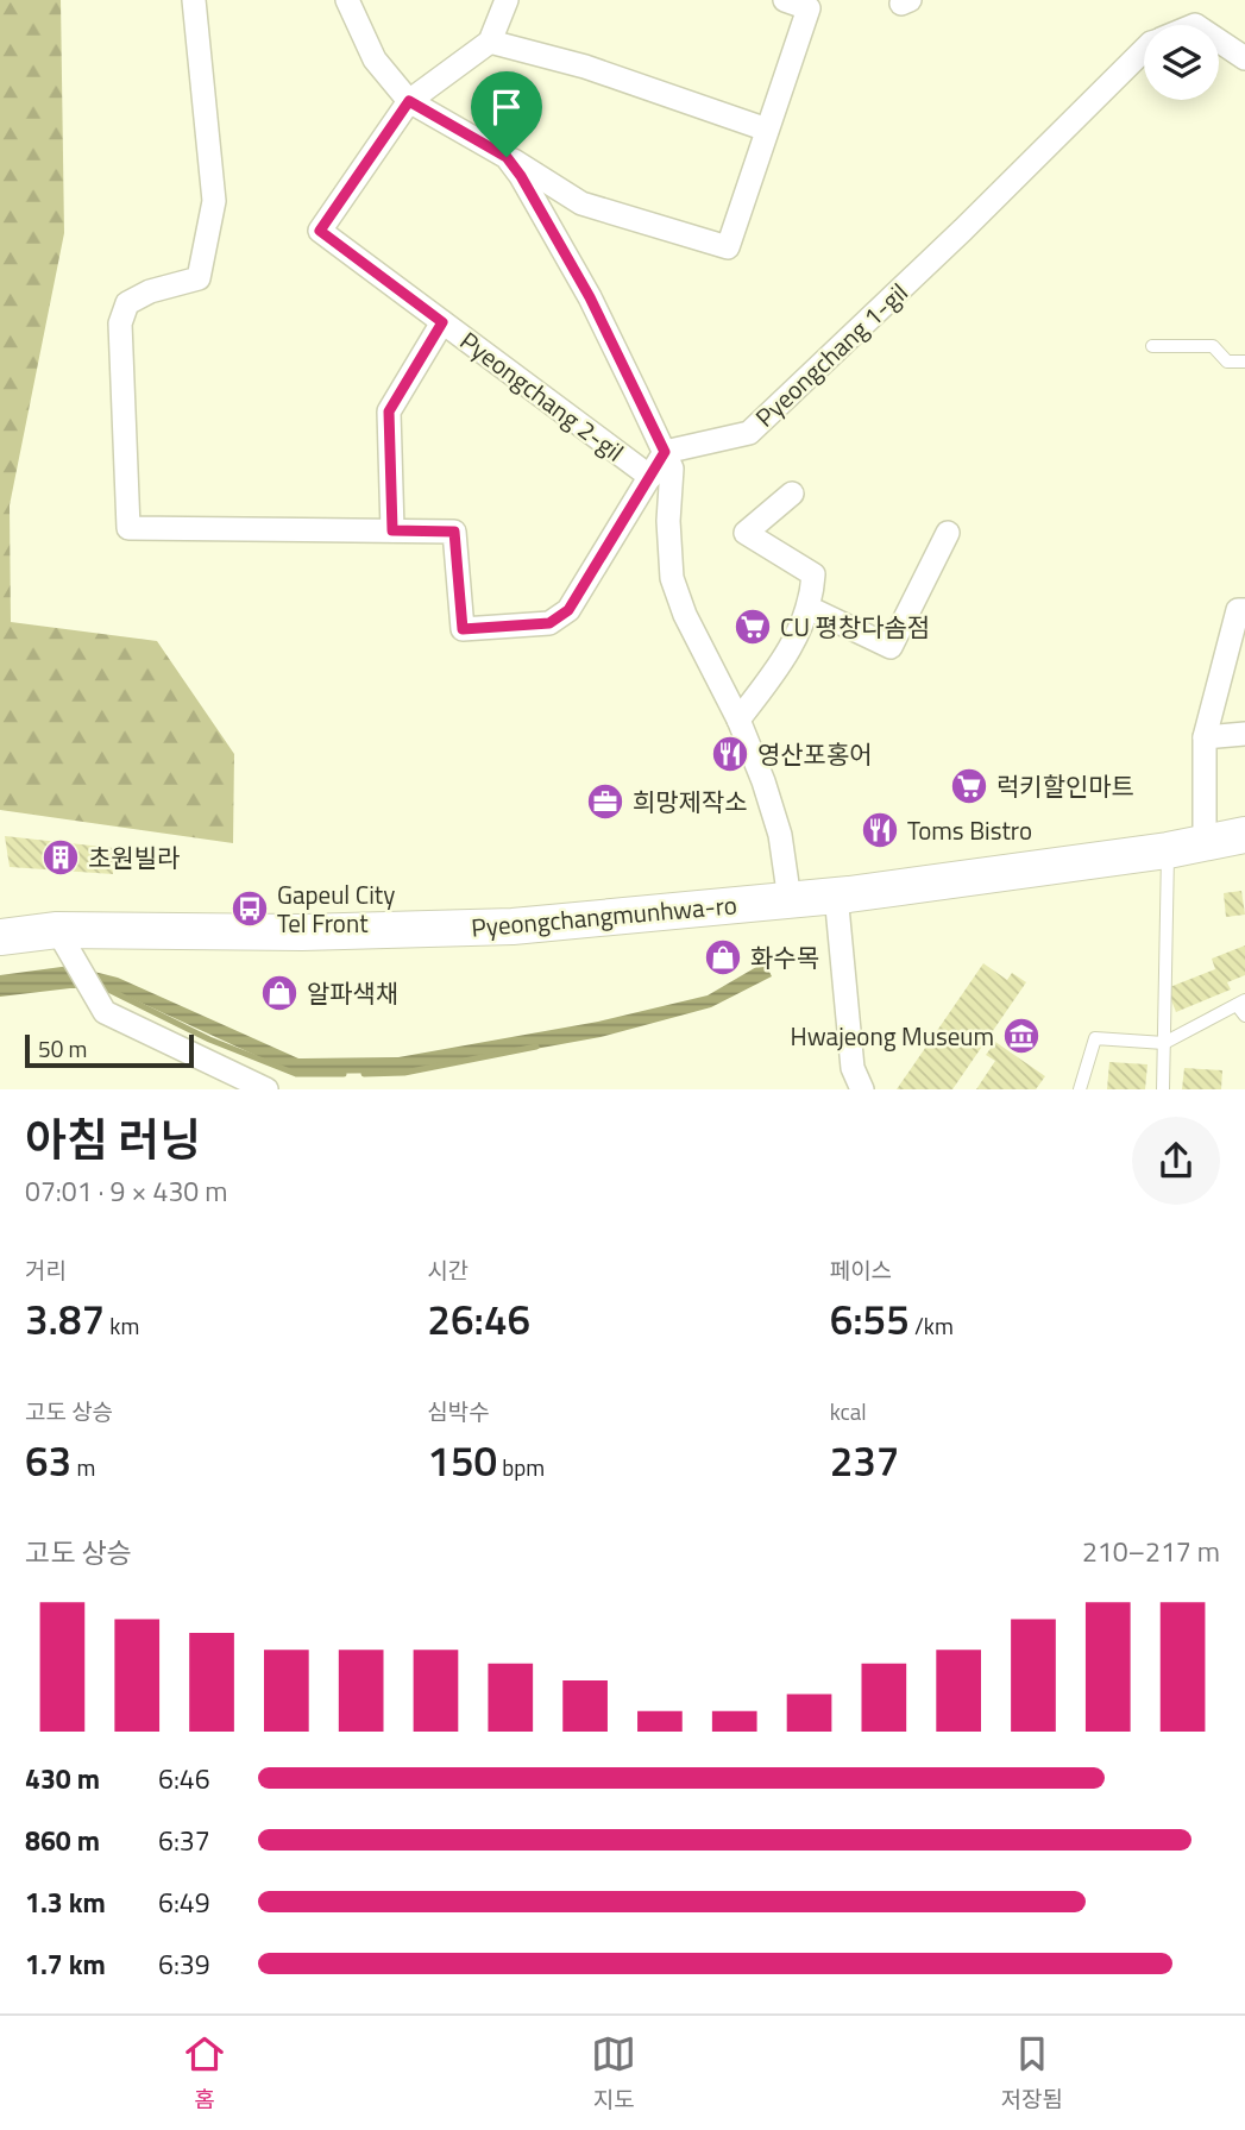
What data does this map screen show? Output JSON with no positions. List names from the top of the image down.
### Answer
{
  "streets": {
    "main road": ["Pyeongchangmunhwa-ro"],
    "street": ["Pyeongchang 1-gil", "Pyeongchang 2-gil"]
  },
  "places": {
    "supermarket": ["CU 평창다솜점", "럭키할인마트"],
    "restaurant": ["영산포홍어", "Toms Bistro"],
    "office": ["희망제작소"],
    "building": ["초원빌라"],
    "bus stop": ["Gapeul City Tel Front"],
    "shop": ["화수목", "알파색채"],
    "museum": ["Hwajeong Museum"]
  },
  "scale_bar": "50 m",
  "page": {
    "scale": "50 m",
    "heading": ["아침 러닝", "07:01 · 9 × 430 m"],
    "stats": [
      ["거리", "3.87 km"],
      ["시간", "26:46"],
      ["페이스", "6:55 /km"],
      ["고도 상승", "63 m"],
      ["심박수", "150 bpm"],
      ["kcal", "237"]
    ],
    "chart": ["고도 상승", "210–217 m"],
    "list": [
      {
        "name": "430 m",
        "note": "6:46"
      },
      {
        "name": "860 m",
        "note": "6:37"
      },
      {
        "name": "1.3 km",
        "note": "6:49"
      },
      {
        "name": "1.7 km",
        "note": "6:39"
      }
    ],
    "tabs": ["홈", "지도", "저장됨"]
  }
}
